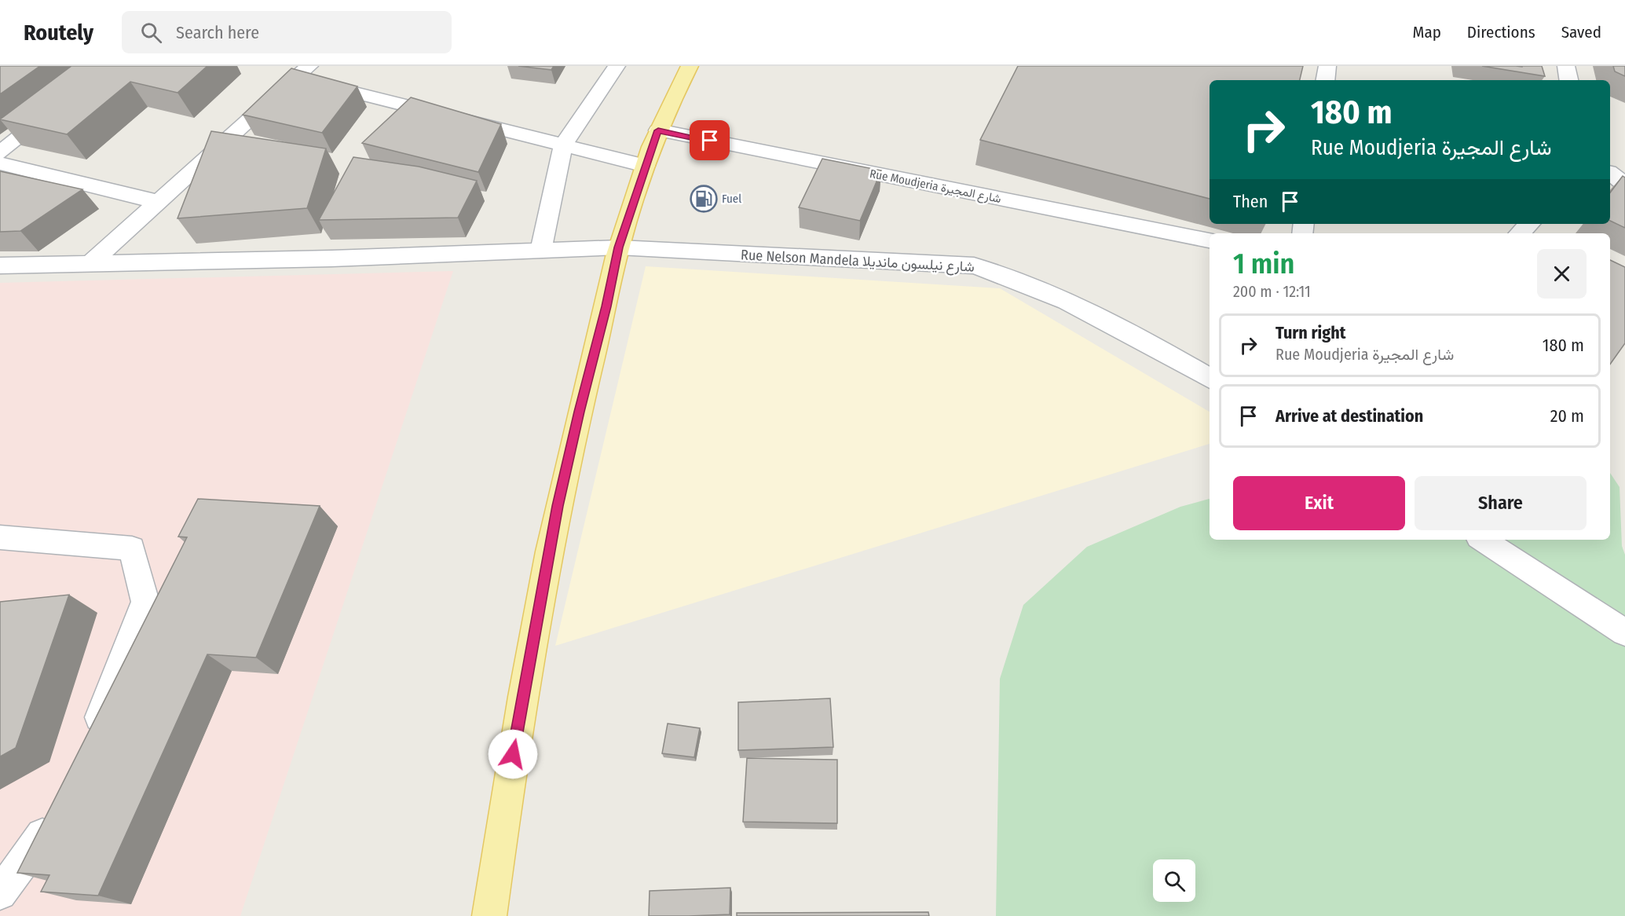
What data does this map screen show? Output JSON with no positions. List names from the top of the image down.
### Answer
{
  "streets": {
    "street": ["Rue Moudjeria شارع المجيرة", "Rue Nelson Mandela شارع نيلسون مانديلا"]
  },
  "places": {
    "fuel station": ["Fuel"]
  },
  "page": {
    "header": "Routely",
    "search": "Search here",
    "nav": ["Map", "Directions", "Saved"],
    "turn": ["180 m", "Rue Moudjeria شارع المجيرة"],
    "then": "Then",
    "heading": ["1 min", "200 m · 12:11"],
    "list": [
      {
        "name": "Turn right",
        "note": "Rue Moudjeria شارع المجيرة",
        "value": "180 m"
      },
      {
        "name": "Arrive at destination",
        "value": "20 m"
      }
    ],
    "buttons": ["Exit", "Share"]
  }
}
